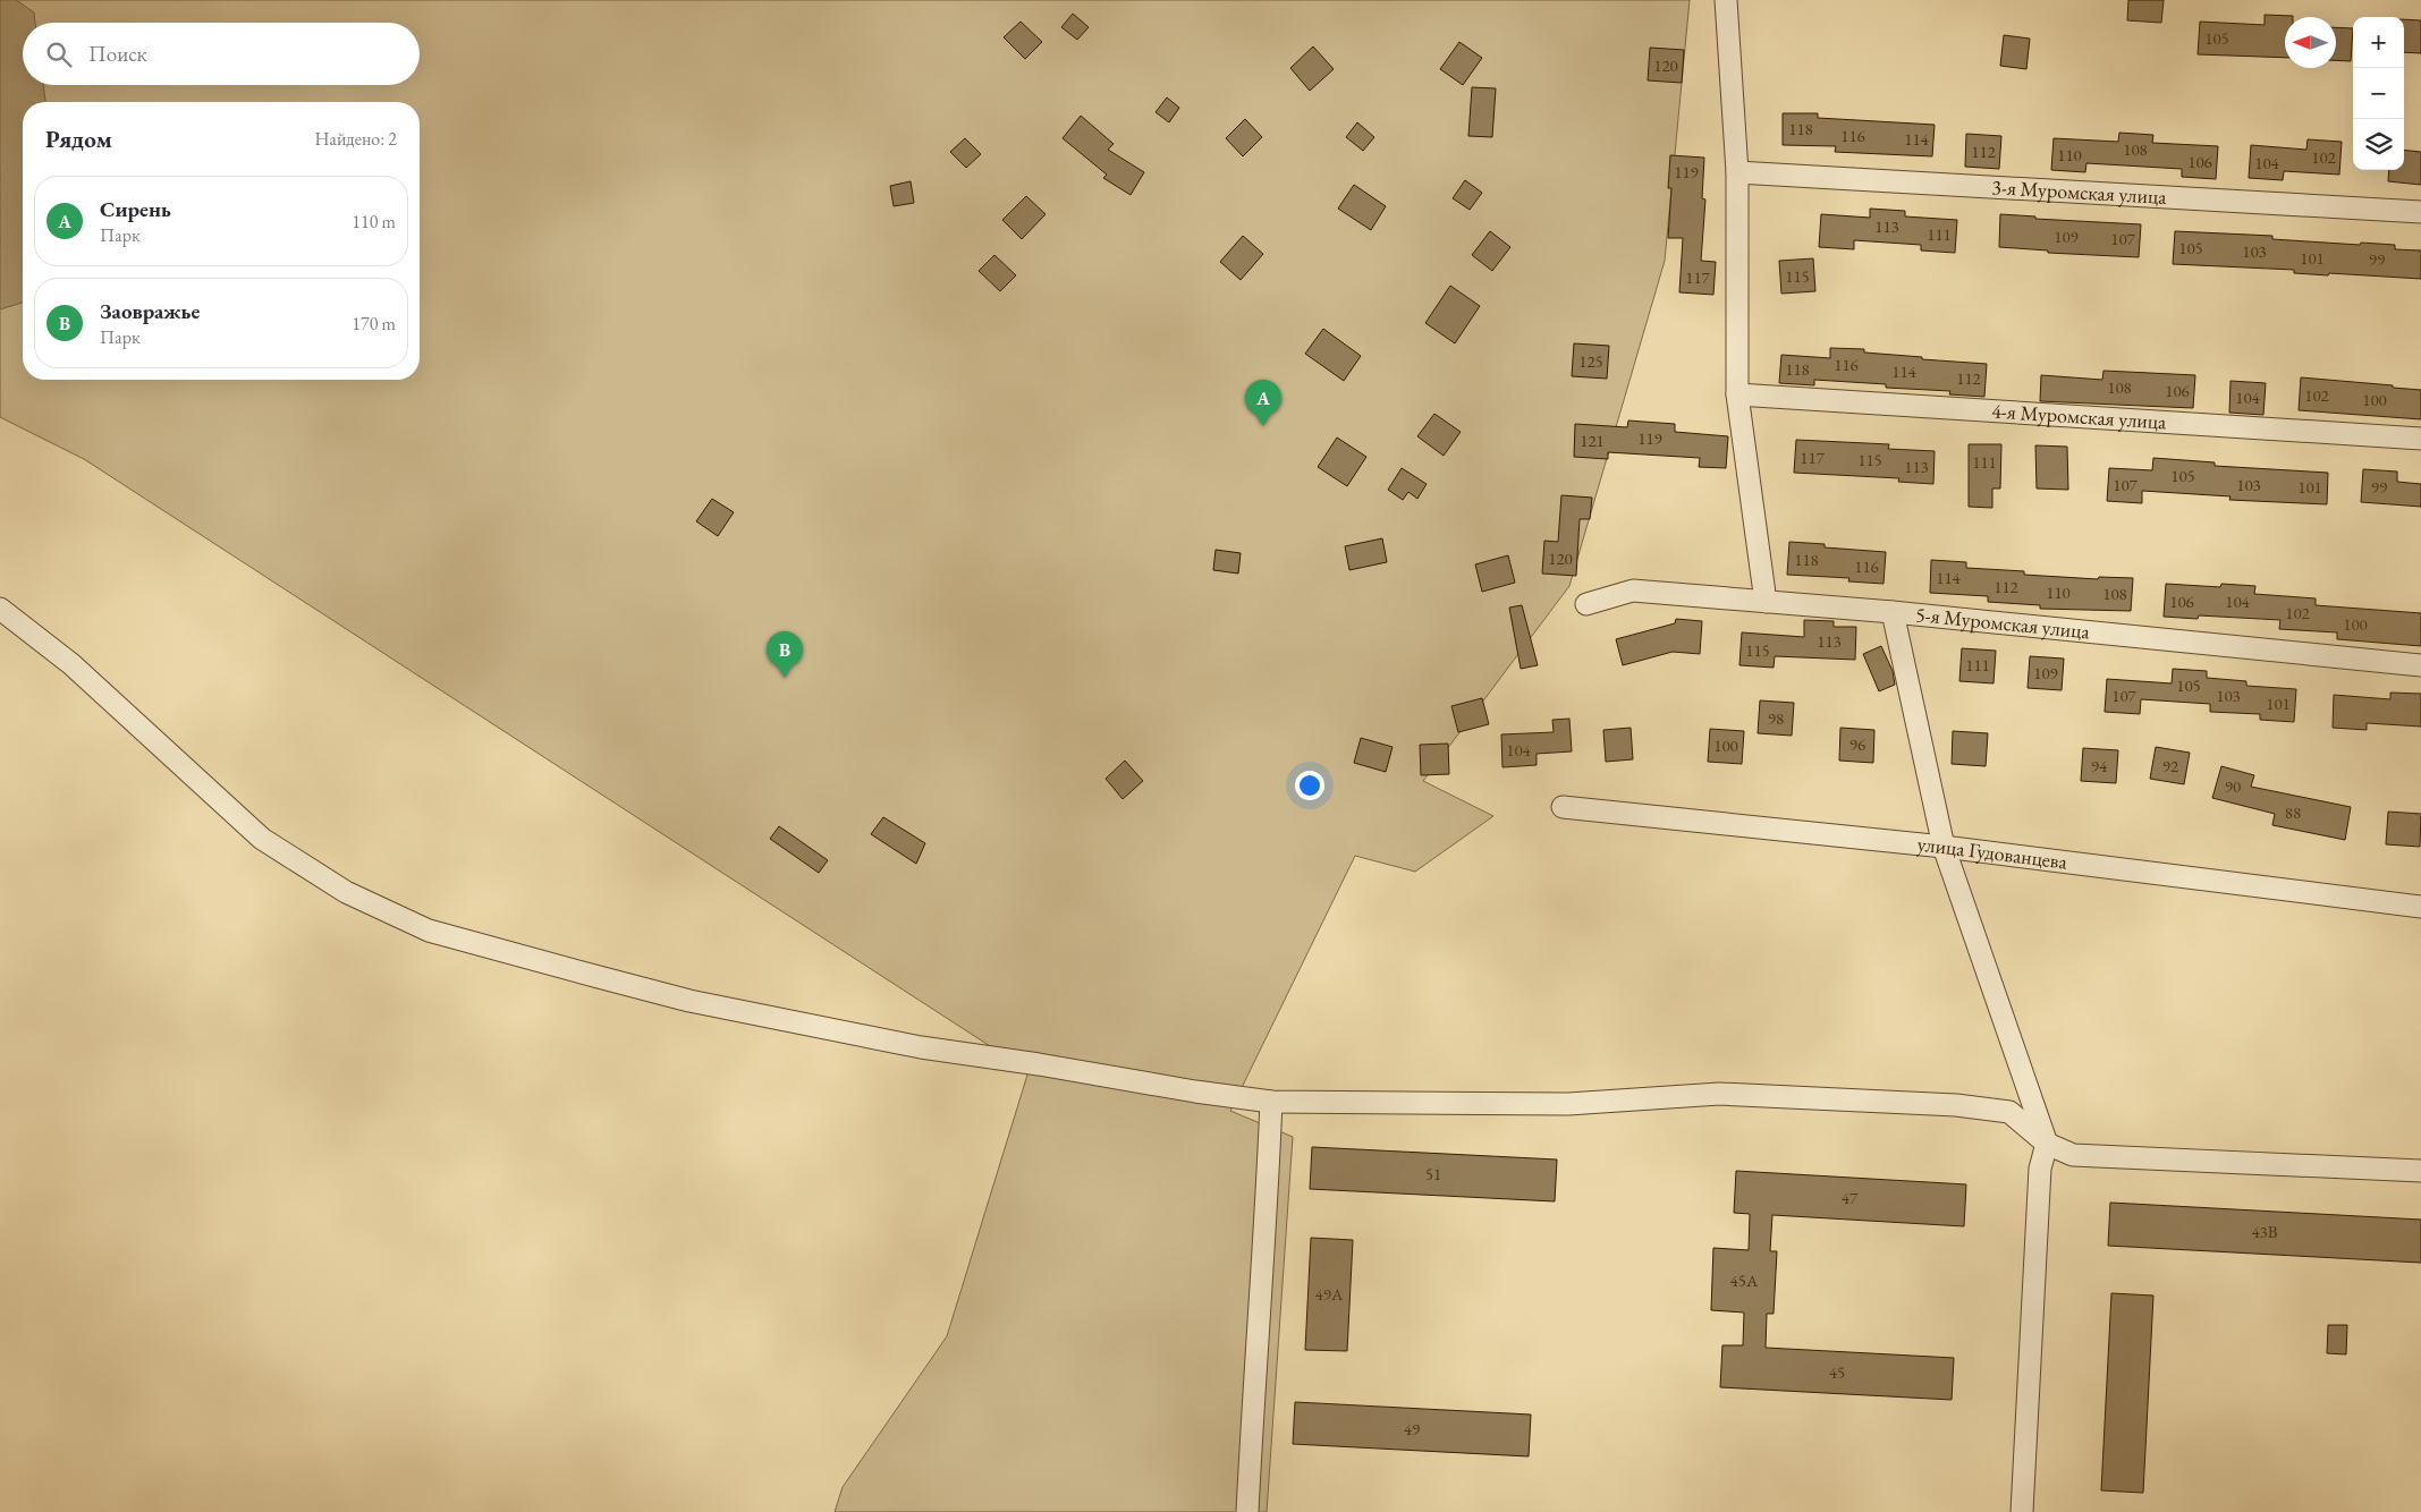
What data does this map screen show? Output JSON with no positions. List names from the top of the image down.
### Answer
{
  "streets": {
    "street": [
      "3-я Муромская улица",
      "4-я Муромская улица",
      "5-я Муромская улица",
      "улица Гудованцева"
    ]
  },
  "house_numbers": [
    "105",
    "120",
    "118",
    "116",
    "114",
    "108",
    "112",
    "110",
    "102",
    "106",
    "104",
    "119",
    "113",
    "111",
    "109",
    "107",
    "105",
    "103",
    "101",
    "99",
    "115",
    "117",
    "125",
    "116",
    "118",
    "114",
    "112",
    "108",
    "106",
    "102",
    "104",
    "100",
    "119",
    "121",
    "117",
    "115",
    "111",
    "113",
    "105",
    "107",
    "103",
    "101",
    "99",
    "120",
    "118",
    "116",
    "114",
    "112",
    "110",
    "108",
    "106",
    "104",
    "102",
    "100",
    "113",
    "115",
    "111",
    "109",
    "105",
    "107",
    "103",
    "101",
    "98",
    "96",
    "100",
    "104",
    "94",
    "92",
    "90",
    "88",
    "51",
    "47",
    "43В",
    "45А",
    "49А",
    "45",
    "49"
  ],
  "north": "left",
  "page": {
    "map_buttons": ["+", "−"],
    "search": "Поиск",
    "heading": ["Рядом", "Найдено: 2"],
    "list": [
      {
        "mark": "A",
        "name": "Сирень",
        "note": "Парк",
        "value": "110 m"
      },
      {
        "mark": "B",
        "name": "Заовражье",
        "note": "Парк",
        "value": "170 m"
      }
    ],
    "pins": ["A", "B"]
  }
}
